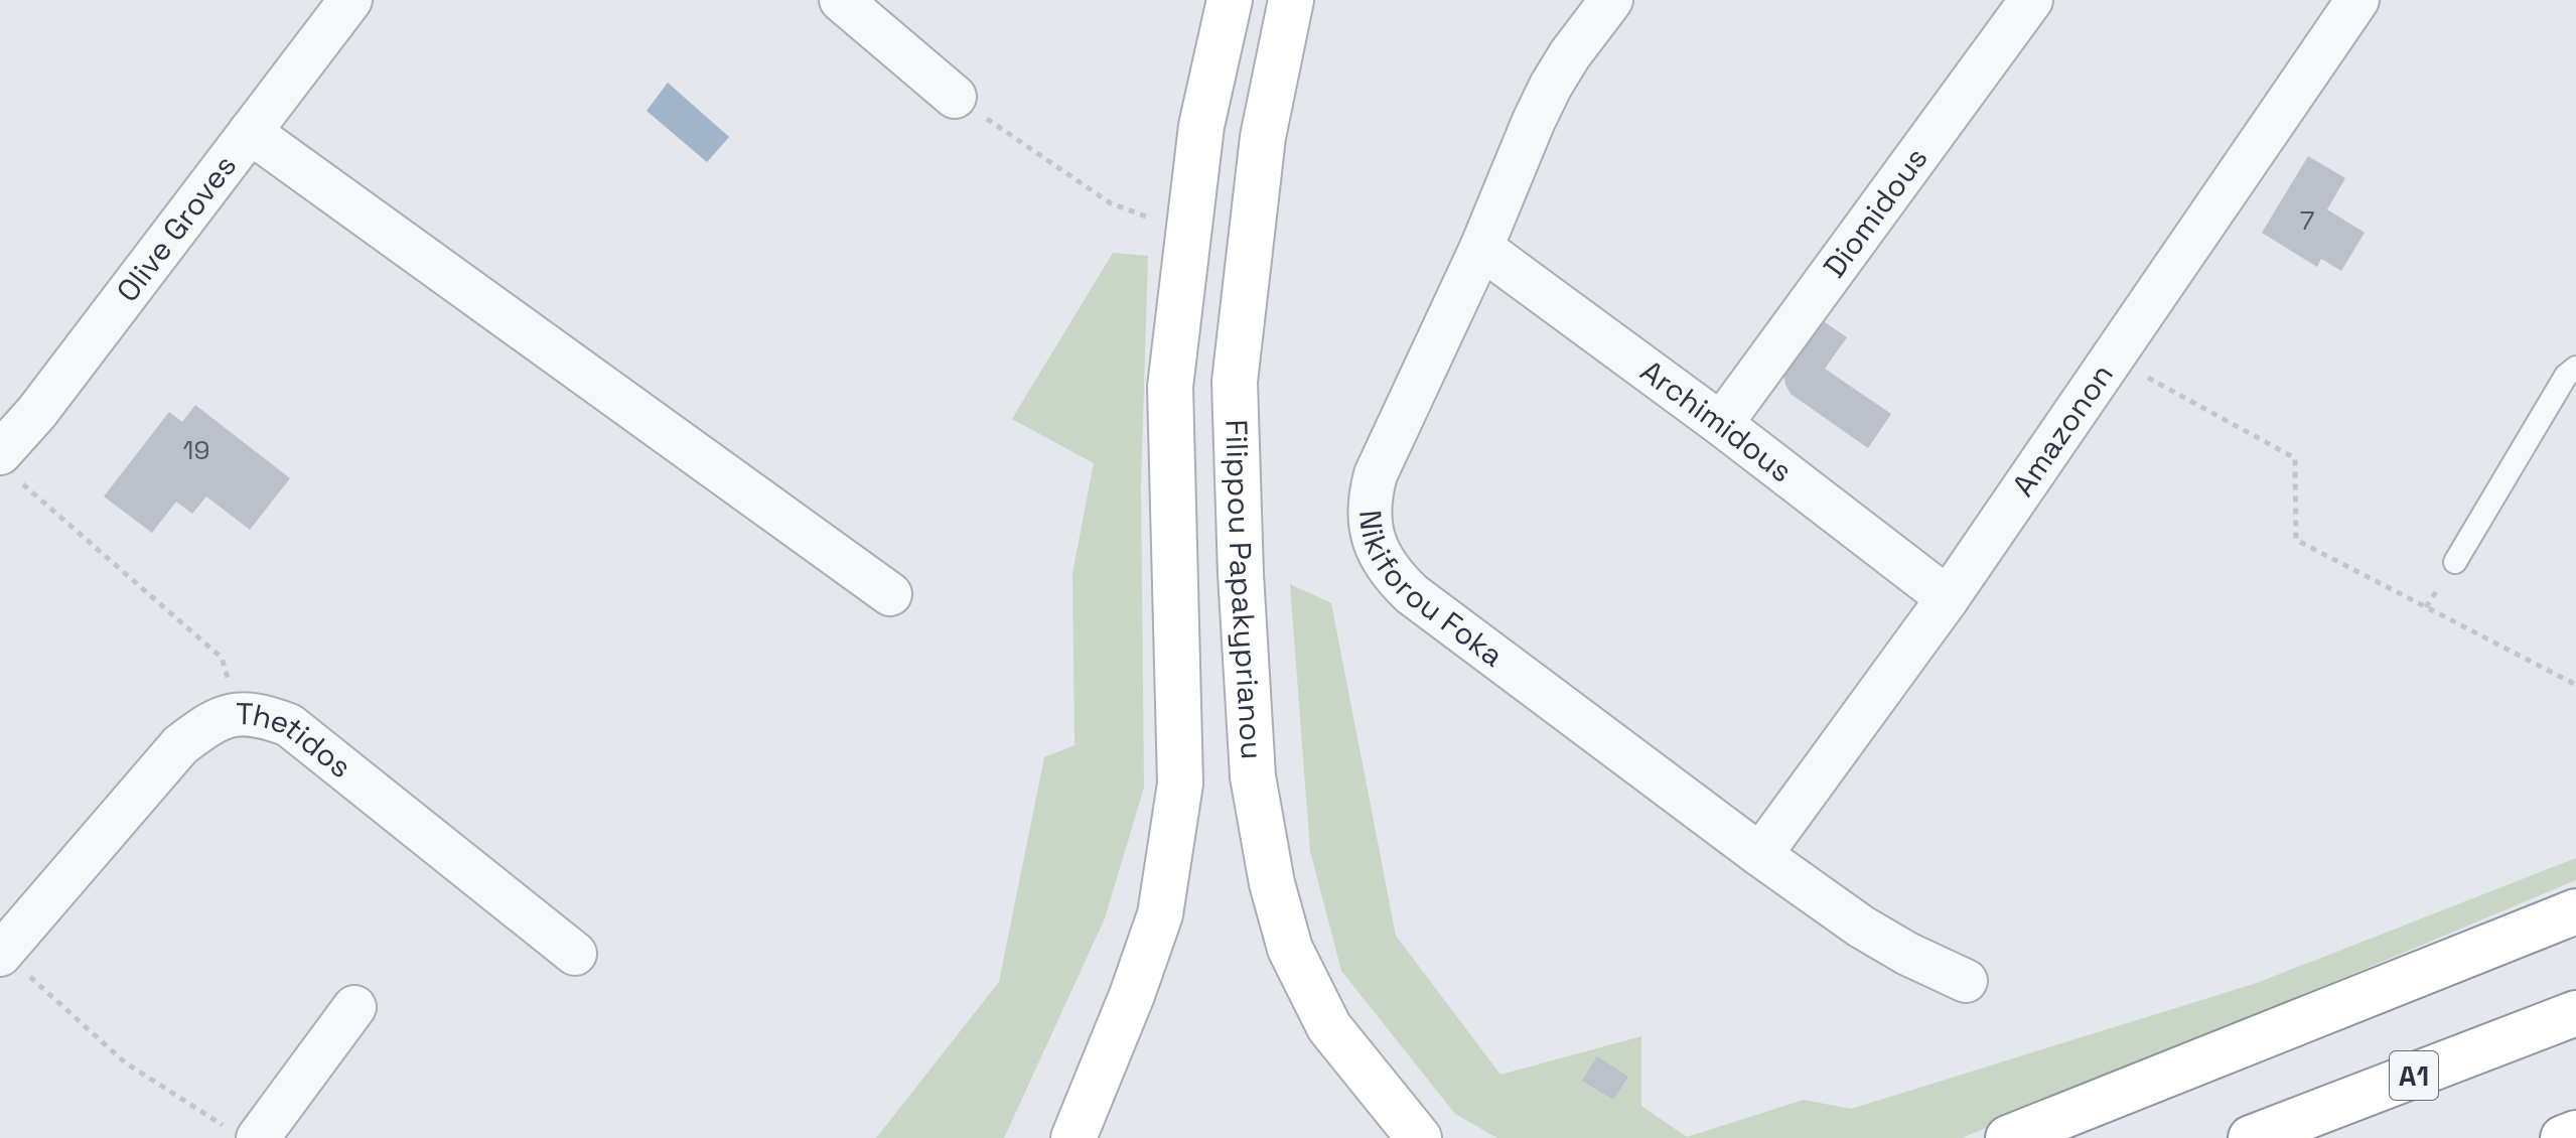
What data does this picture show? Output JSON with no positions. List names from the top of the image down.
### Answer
{
  "streets": {
    "main road": ["Filippou Papakyprianou", "A1"],
    "street": [
      "Diomidous",
      "Olive Groves",
      "Archimidous",
      "Amazonon",
      "Nikiforou Foka",
      "Thetidos"
    ]
  },
  "crossings": [
    ["Diomidous", "Archimidous"],
    ["Archimidous", "Amazonon"],
    ["Archimidous", "Nikiforou Foka"],
    ["Amazonon", "Nikiforou Foka"]
  ],
  "house_numbers": ["7", "19"]
}
